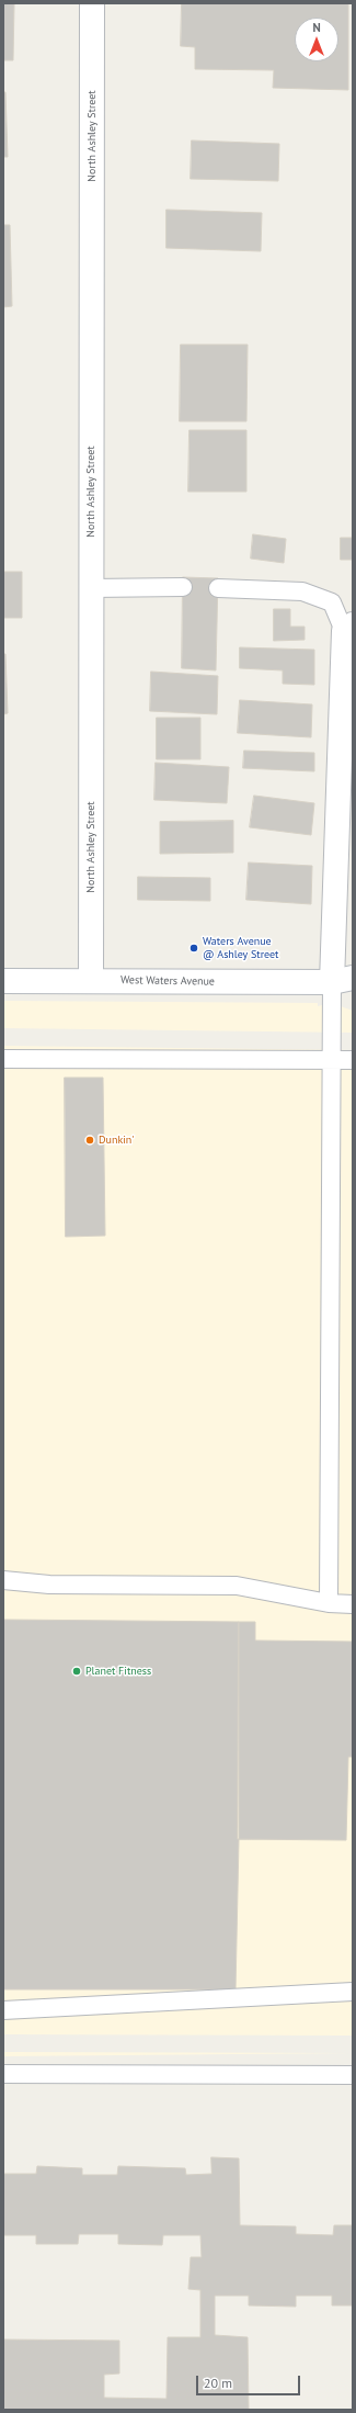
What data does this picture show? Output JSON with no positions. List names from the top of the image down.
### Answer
{
  "streets": {
    "street": ["North Ashley Street", "West Waters Avenue"]
  },
  "crossings": [
    ["North Ashley Street", "West Waters Avenue"]
  ],
  "places": ["Waters Avenue @ Ashley Street", "Dunkin'", "Planet Fitness"],
  "scale_bar": "20 m",
  "north": "top"
}
